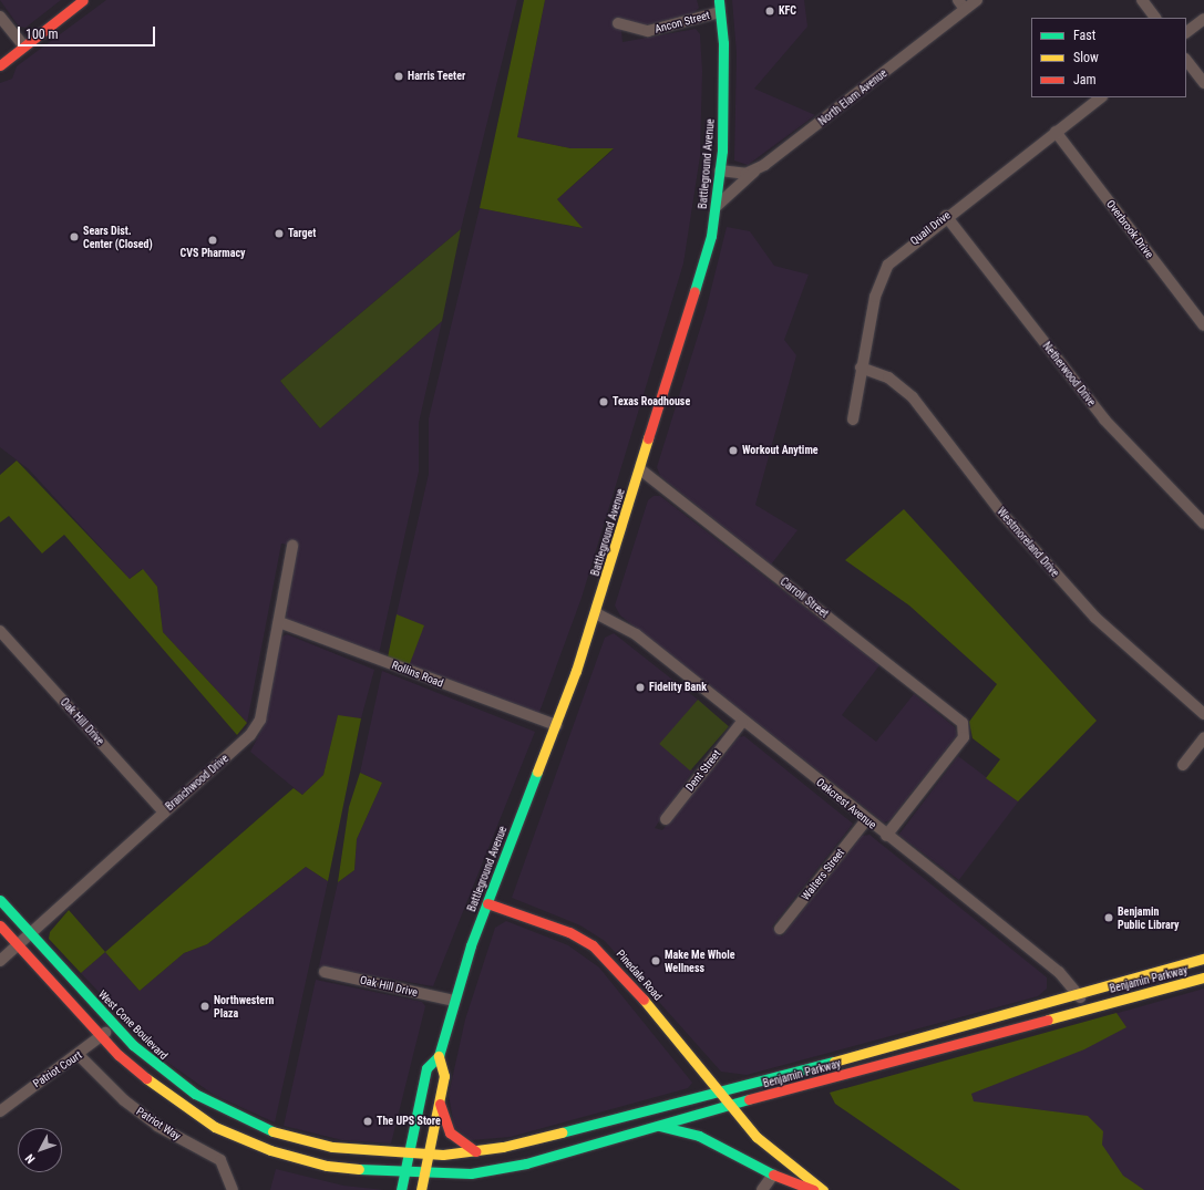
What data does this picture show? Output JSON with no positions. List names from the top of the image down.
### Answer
{
  "streets": {
    "main road": [
      "Battleground Avenue",
      "Pinedale Road",
      "Benjamin Parkway",
      "West Cone Boulevard"
    ],
    "street": [
      "Ancon Street",
      "North Elam Avenue",
      "Quail Drive",
      "Overbrook Drive",
      "Netherwood Drive",
      "Westmoreland Drive",
      "Carroll Street",
      "Rollins Road",
      "Oak Hill Drive",
      "Dent Street",
      "Branchwood Drive",
      "Oakcrest Avenue",
      "Walters Street",
      "Patriot Court",
      "Patriot Way"
    ]
  },
  "crossings": [
    ["Ancon Street", "Battleground Avenue"],
    ["North Elam Avenue", "Battleground Avenue"],
    ["Battleground Avenue", "Carroll Street"],
    ["Battleground Avenue", "Rollins Road"],
    ["Battleground Avenue", "Oak Hill Drive"],
    ["Battleground Avenue", "Oakcrest Avenue"],
    ["Battleground Avenue", "Pinedale Road"],
    ["Battleground Avenue", "Benjamin Parkway"],
    ["Battleground Avenue", "West Cone Boulevard"],
    ["Quail Drive", "Overbrook Drive"],
    ["Quail Drive", "Netherwood Drive"],
    ["Quail Drive", "Westmoreland Drive"],
    ["Carroll Street", "Oakcrest Avenue"],
    ["Rollins Road", "Branchwood Drive"],
    ["Oak Hill Drive", "Branchwood Drive"],
    ["Dent Street", "Oakcrest Avenue"],
    ["Branchwood Drive", "West Cone Boulevard"],
    ["Oakcrest Avenue", "Walters Street"],
    ["Oakcrest Avenue", "Benjamin Parkway"],
    ["Pinedale Road", "Benjamin Parkway"],
    ["Benjamin Parkway", "West Cone Boulevard"],
    ["West Cone Boulevard", "Patriot Court"],
    ["Patriot Court", "Patriot Way"]
  ],
  "places": [
    "KFC",
    "Harris Teeter",
    "Target",
    "Sears Dist. Center (Closed)",
    "CVS Pharmacy",
    "Texas Roadhouse",
    "Workout Anytime",
    "Fidelity Bank",
    "Benjamin Public Library",
    "Make Me Whole Wellness",
    "Northwestern Plaza",
    "The UPS Store"
  ],
  "legend": ["Fast", "Slow", "Jam"],
  "scale_bar": "100 m",
  "north": "bottom left"
}
